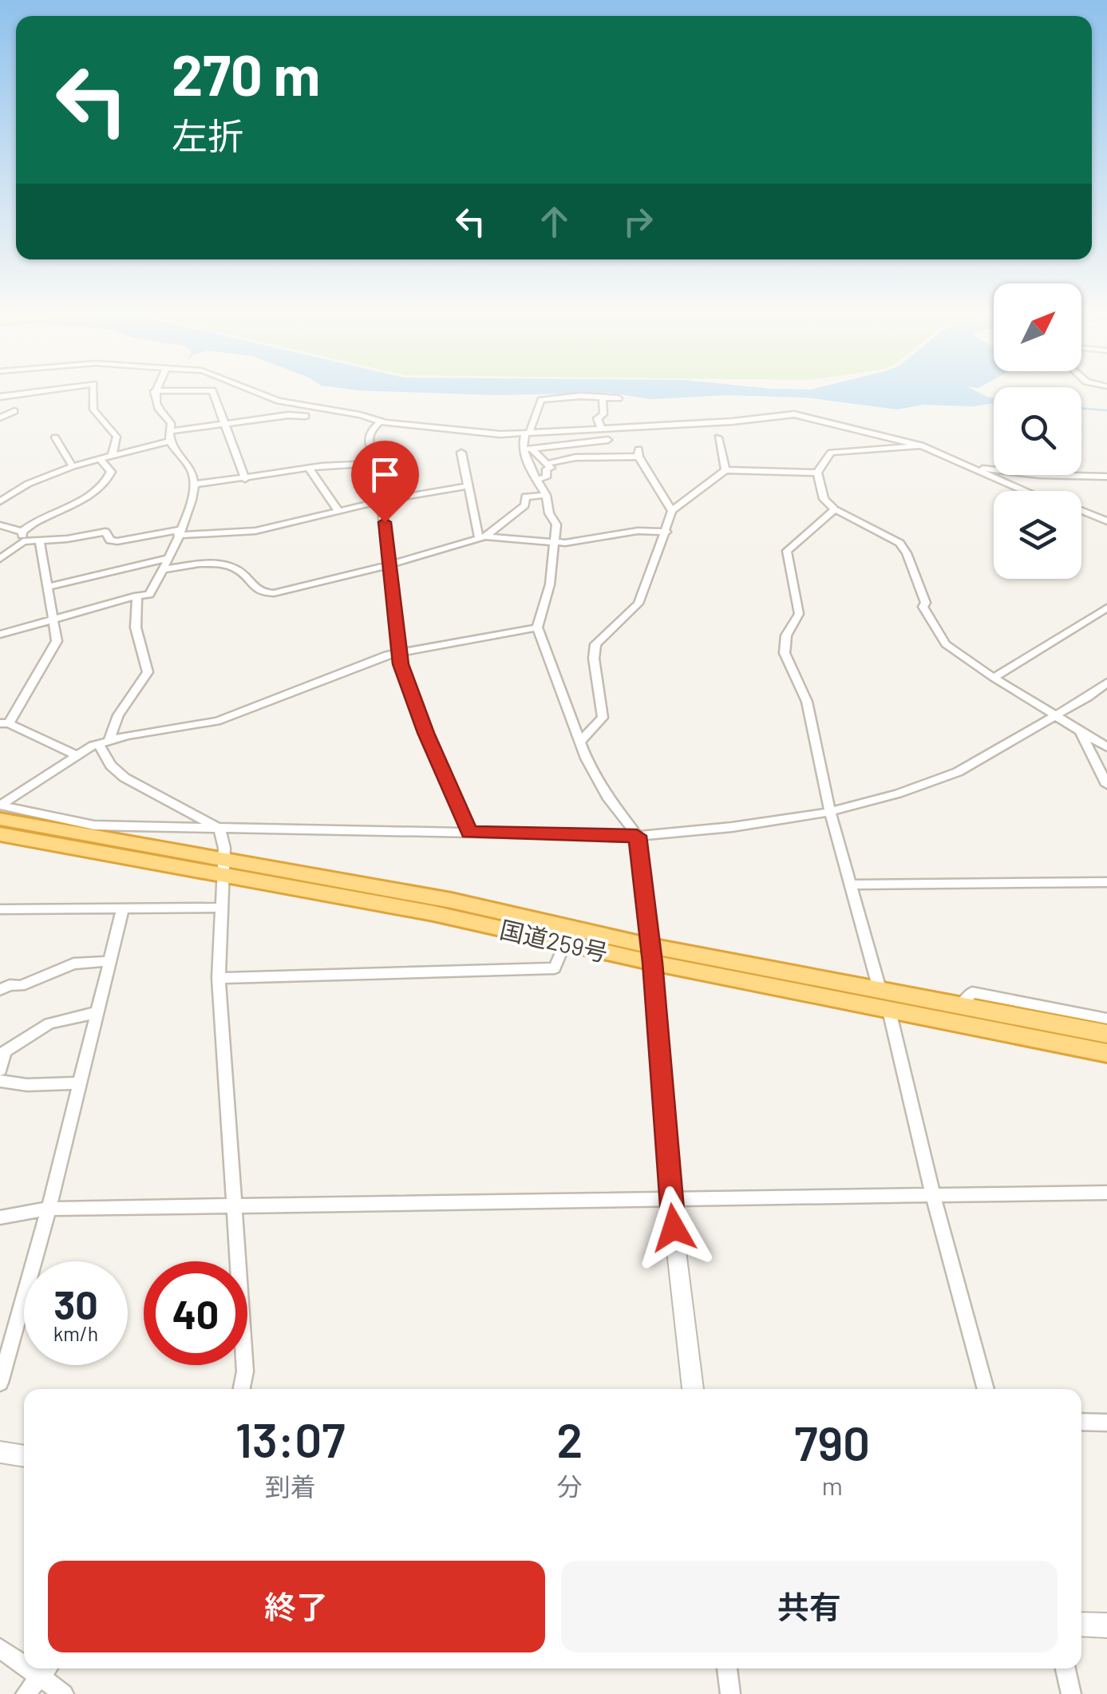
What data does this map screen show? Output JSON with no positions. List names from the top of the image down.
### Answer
{
  "streets": {
    "highway": ["国道259号"]
  },
  "north": "top right",
  "page": {
    "turn": ["270 m", "左折"],
    "speed": "30 km/h",
    "limit": "40",
    "eta": [
      "13:07",
      "到着",
      "2",
      "分",
      "790",
      "m"
    ],
    "buttons": ["終了", "共有"]
  }
}
